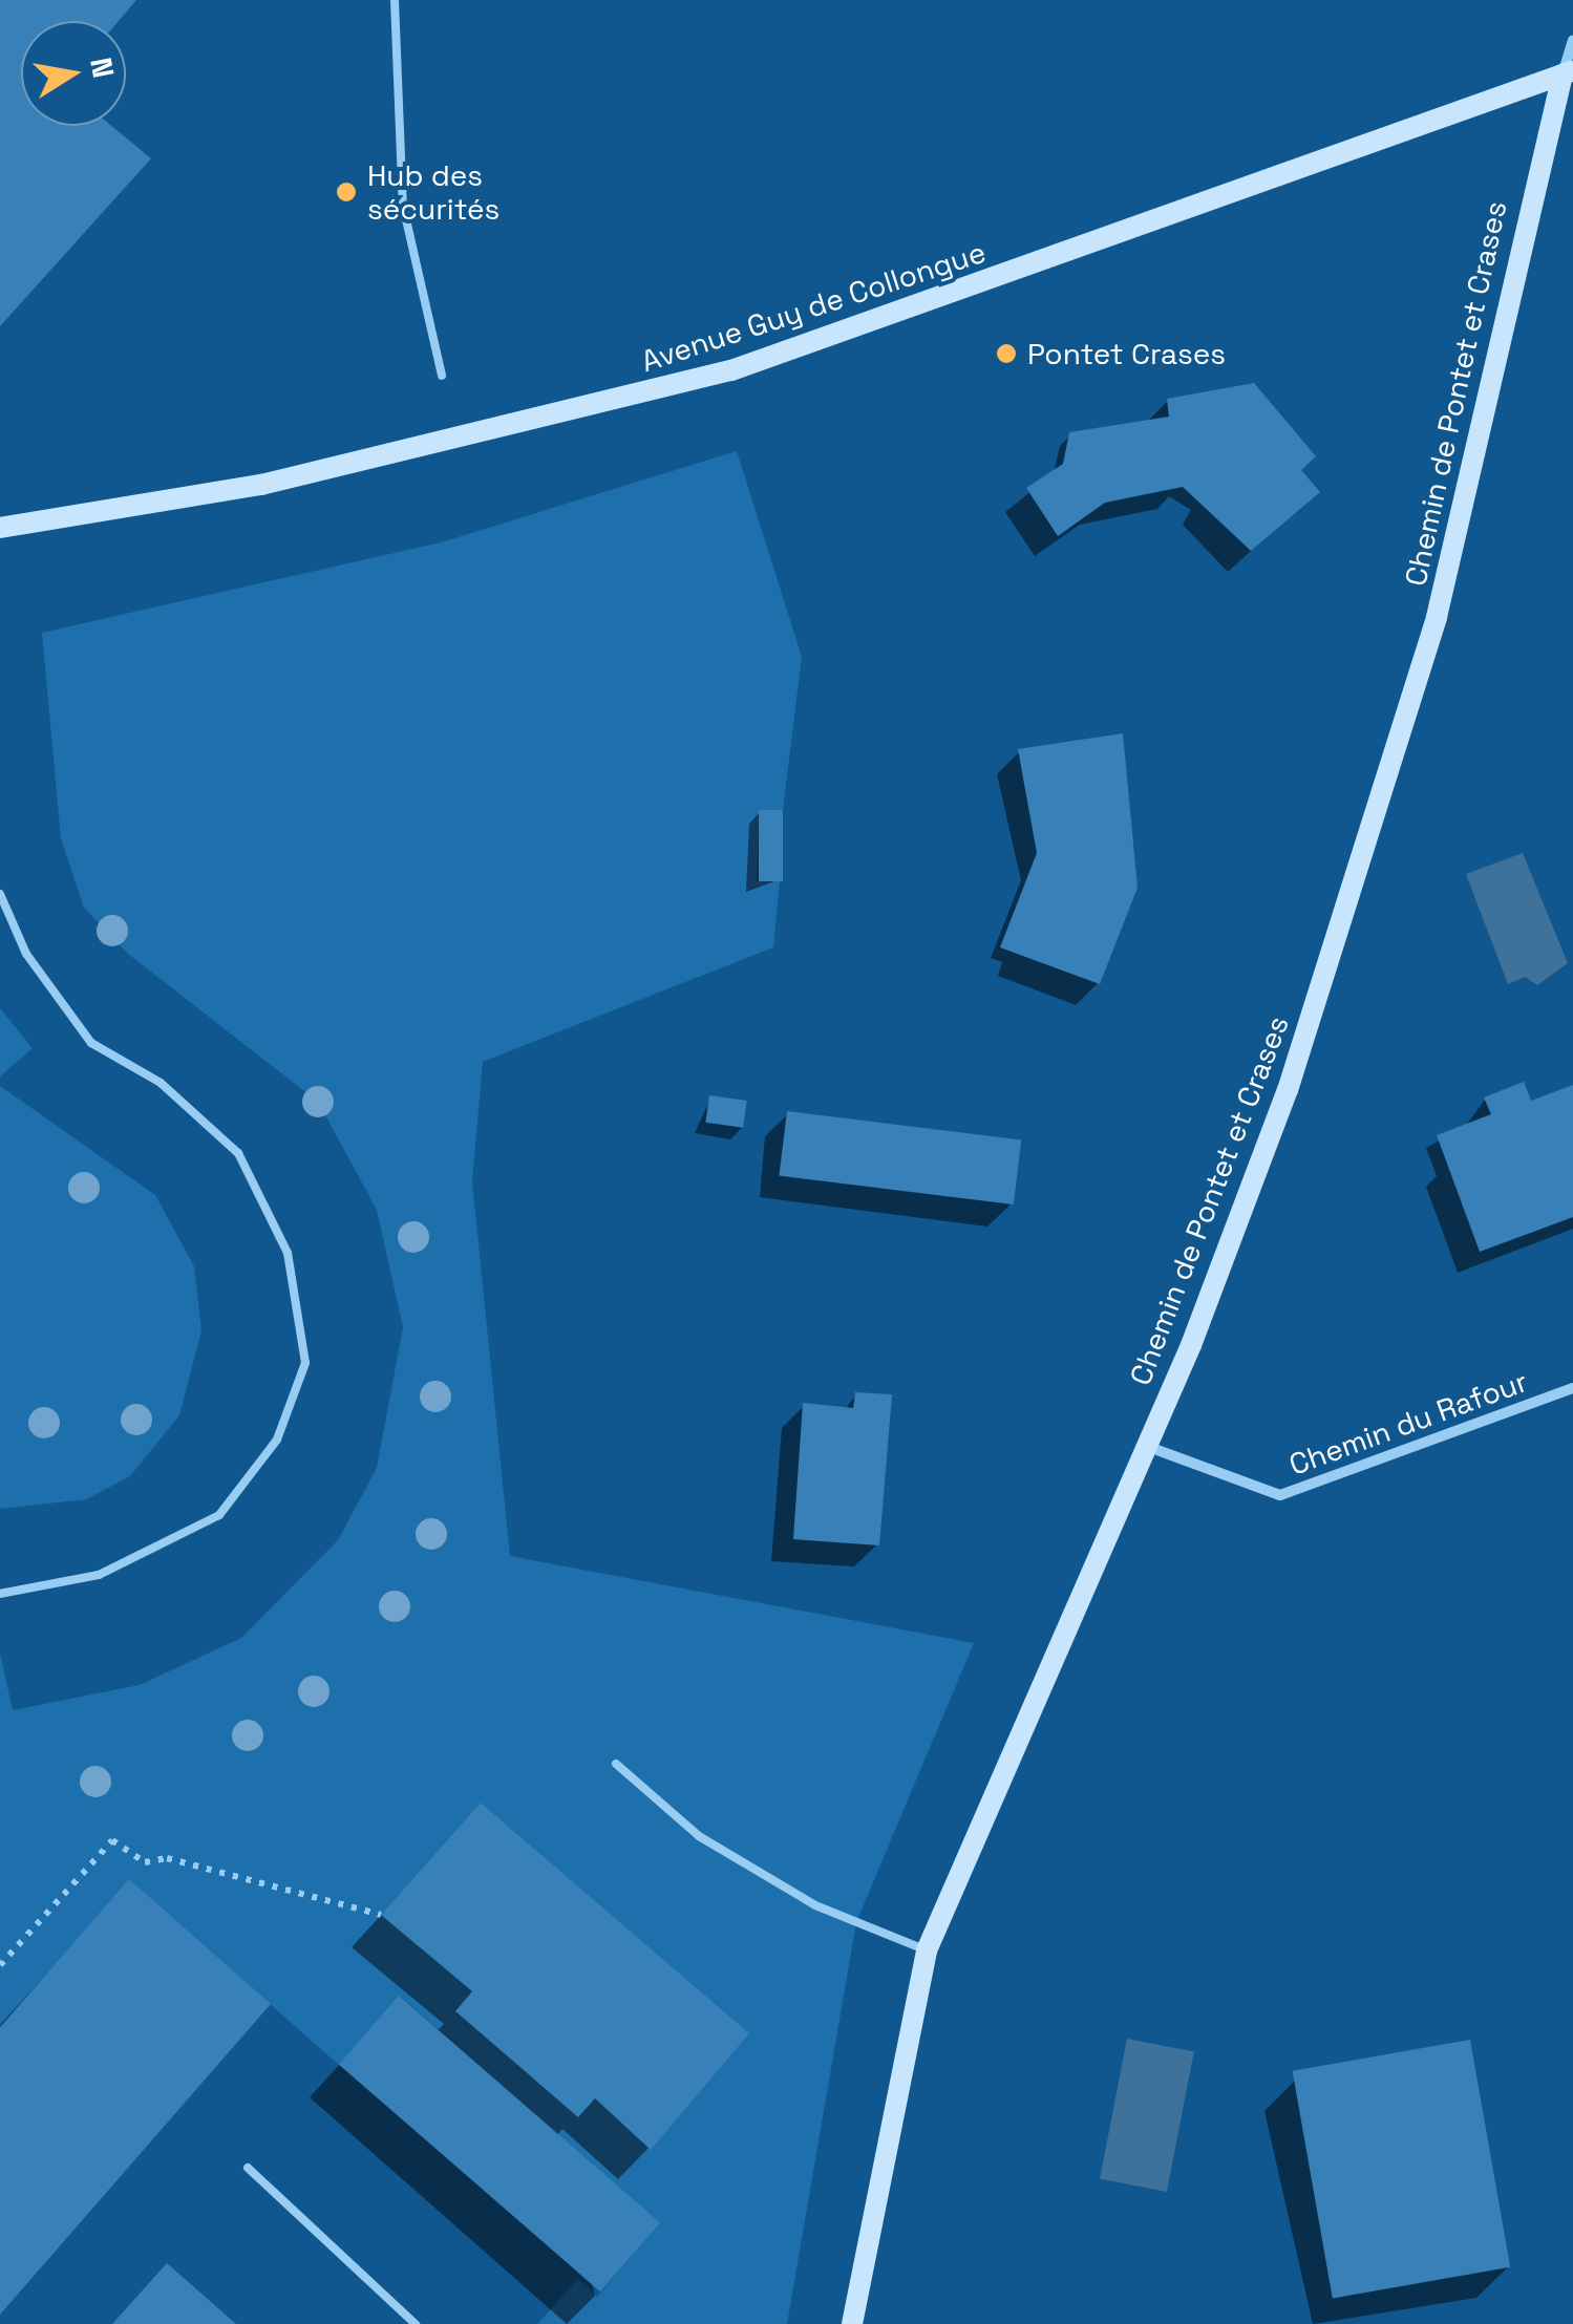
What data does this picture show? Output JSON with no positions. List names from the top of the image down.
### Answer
{
  "streets": {
    "main road": ["Avenue Guy de Collongue", "Chemin de Pontet et Crases"],
    "street": ["Chemin du Rafour"]
  },
  "crossings": [
    ["Avenue Guy de Collongue", "Chemin de Pontet et Crases"],
    ["Chemin de Pontet et Crases", "Chemin du Rafour"]
  ],
  "places": ["Hub des sécurités", "Pontet Crases"],
  "north": "right"
}
